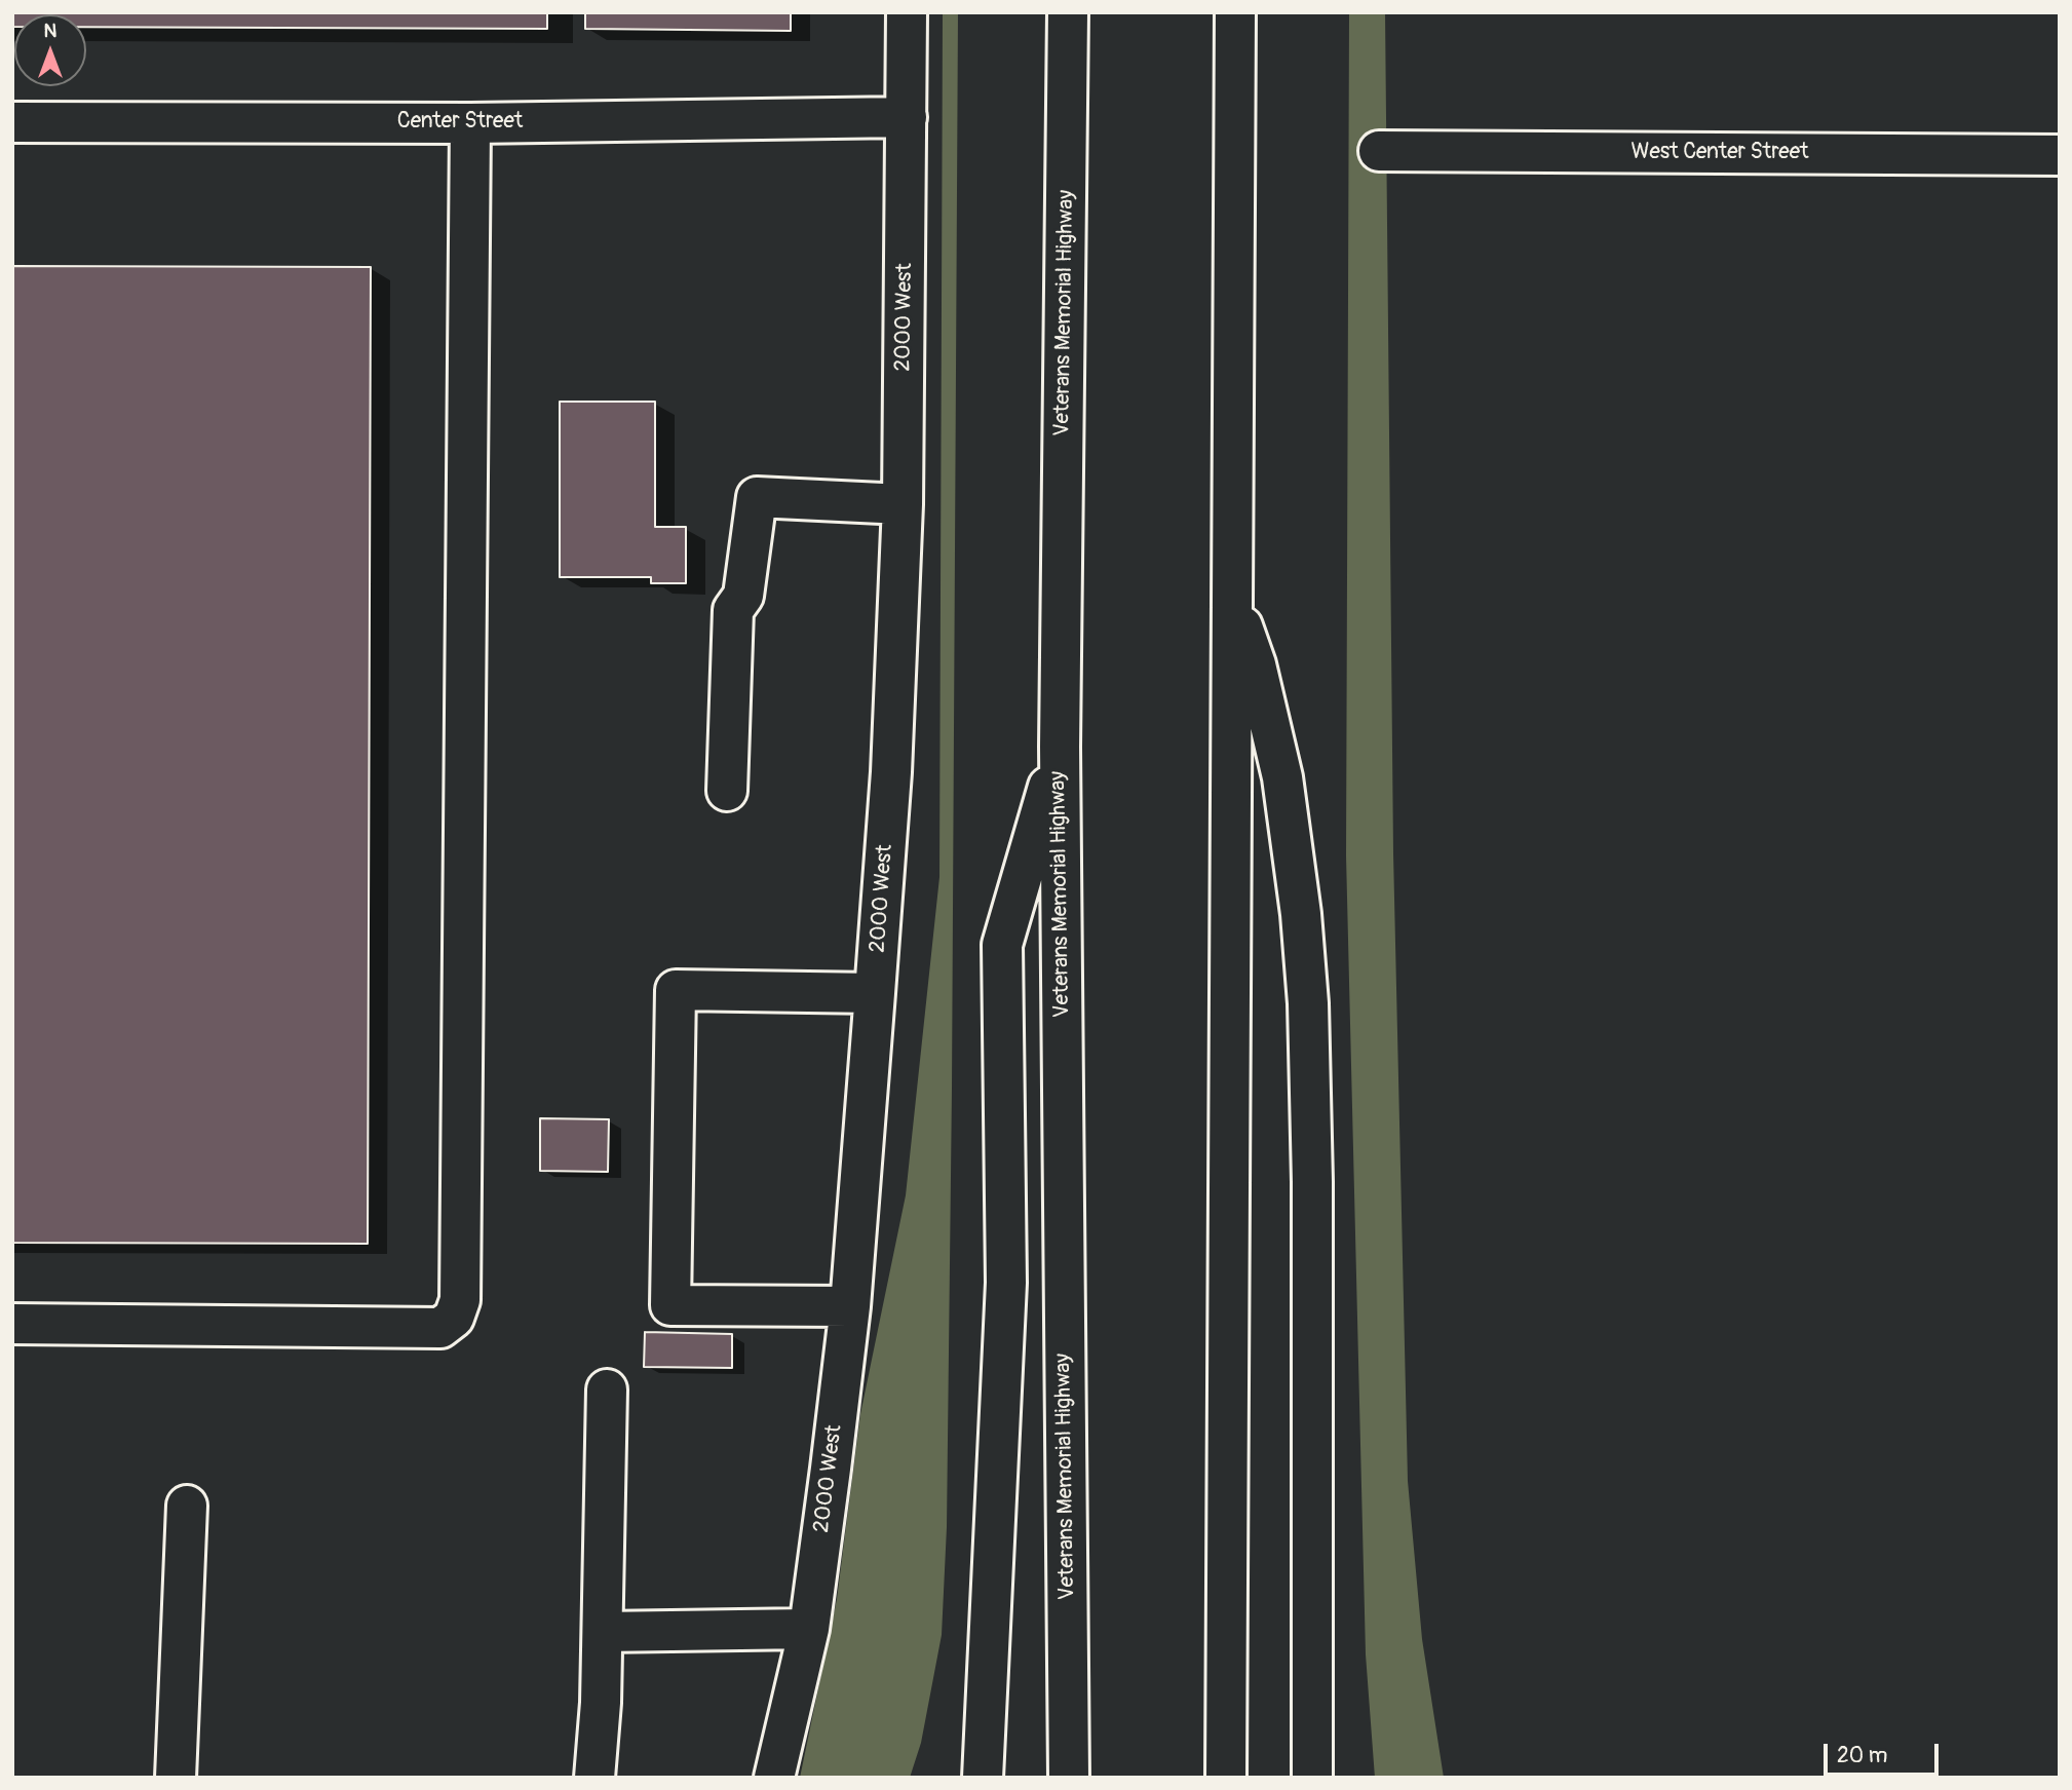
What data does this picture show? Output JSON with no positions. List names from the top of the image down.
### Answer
{
  "streets": {
    "main road": [
      "Center Street",
      "West Center Street",
      "Veterans Memorial Highway",
      "2000 West"
    ]
  },
  "crossings": [
    ["Center Street", "2000 West"]
  ],
  "scale_bar": "20 m",
  "north": "top"
}
